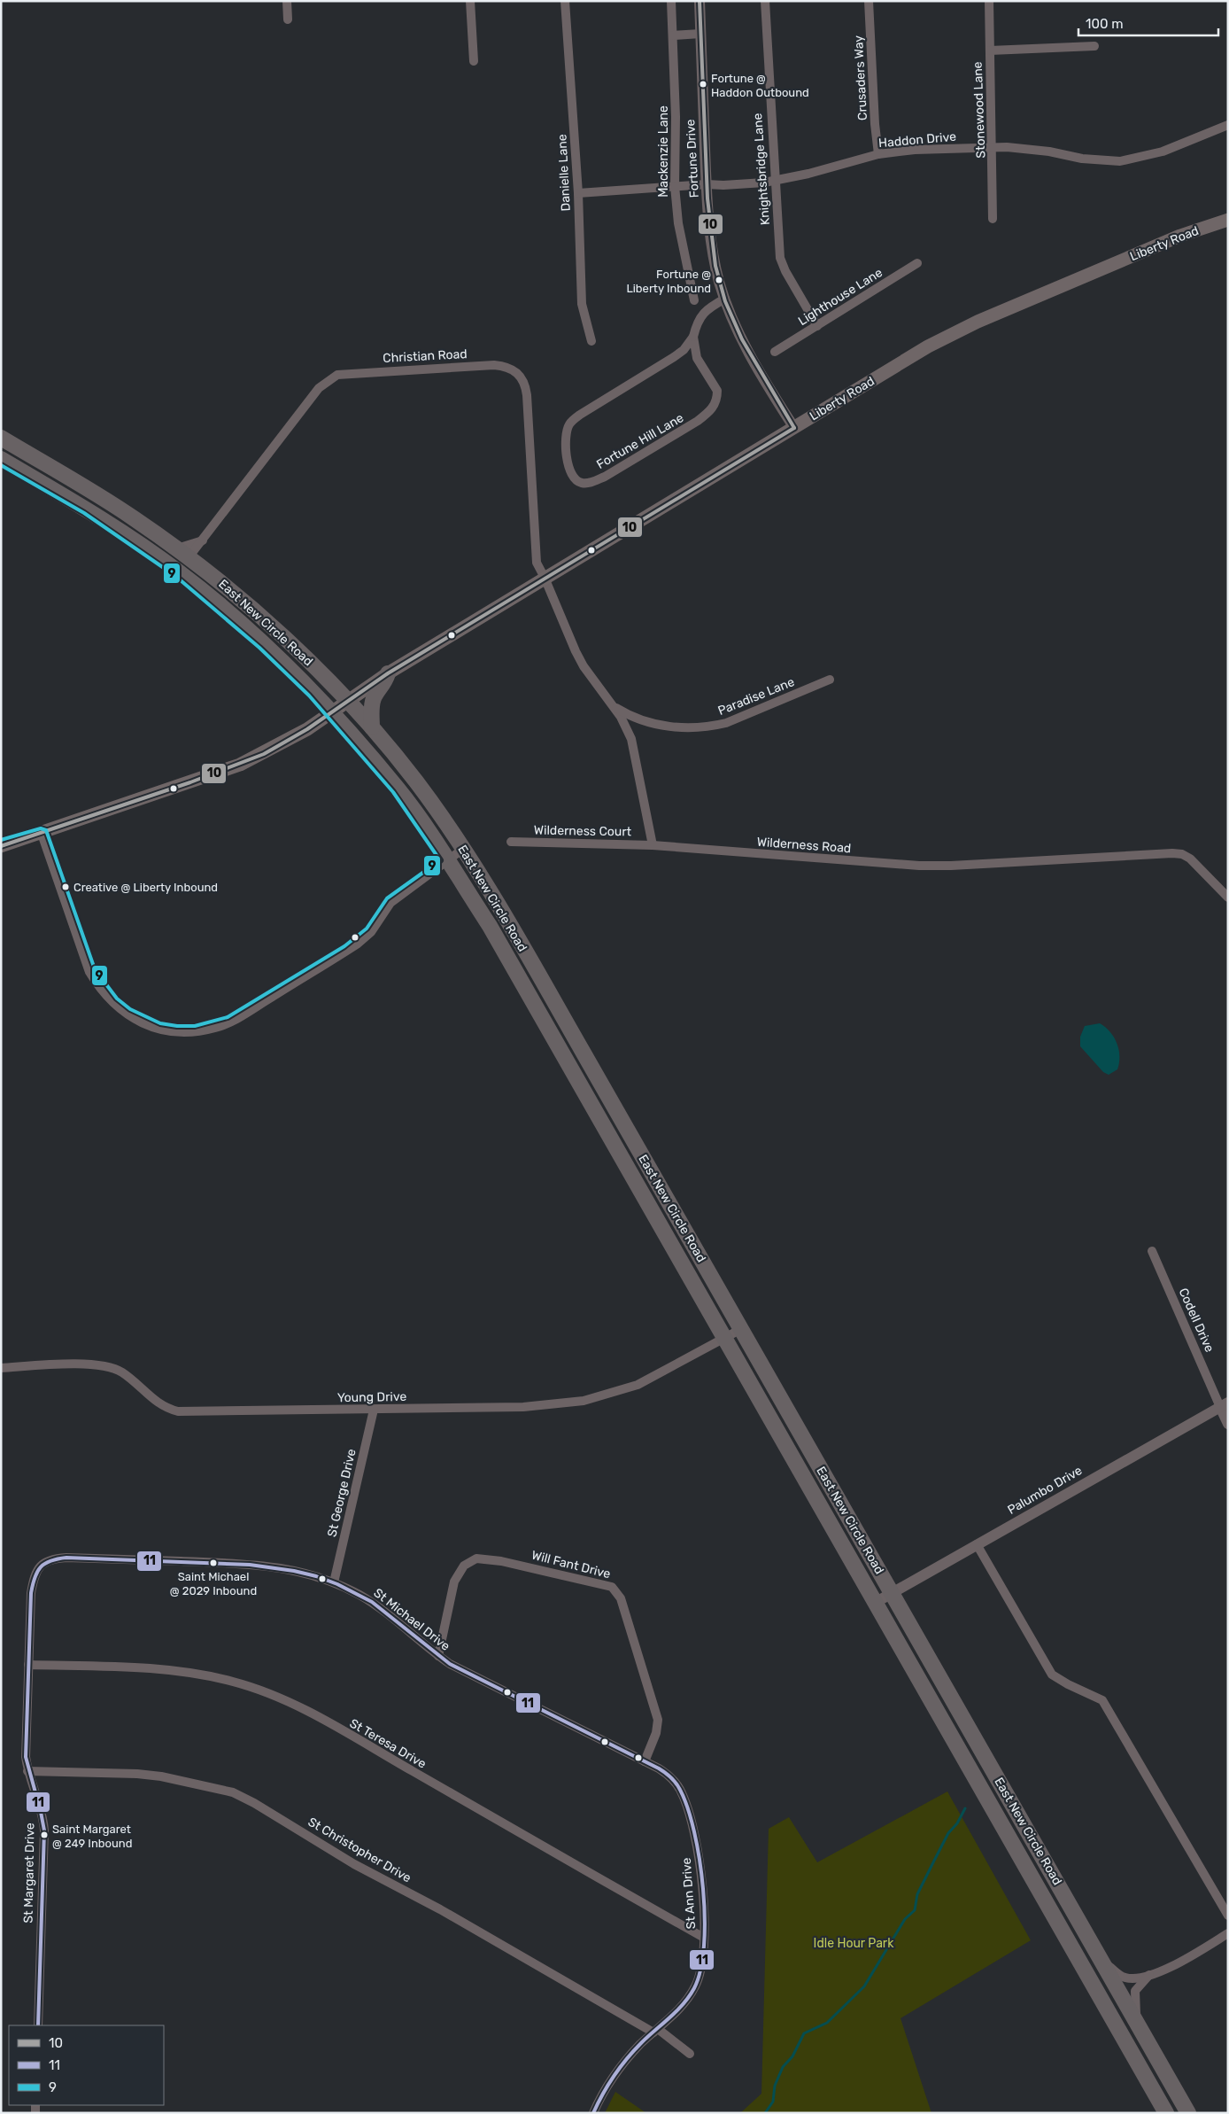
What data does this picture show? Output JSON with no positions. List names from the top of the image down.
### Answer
{
  "streets": {
    "highway": ["East New Circle Road"],
    "main road": ["Liberty Road"],
    "street": [
      "Crusaders Way",
      "Stonewood Lane",
      "Haddon Drive",
      "Mackenzie Lane",
      "Fortune Drive",
      "Knightsbridge Lane",
      "Danielle Lane",
      "Lighthouse Lane",
      "Christian Road",
      "Fortune Hill Lane",
      "Paradise Lane",
      "Wilderness Court",
      "Wilderness Road",
      "Codell Drive",
      "Young Drive",
      "Palumbo Drive",
      "St George Drive",
      "Will Fant Drive",
      "St Michael Drive",
      "St Teresa Drive",
      "St Christopher Drive",
      "St Margaret Drive",
      "St Ann Drive"
    ]
  },
  "crossings": [
    ["Crusaders Way", "Haddon Drive"],
    ["Stonewood Lane", "Haddon Drive"],
    ["Haddon Drive", "Mackenzie Lane"],
    ["Haddon Drive", "Fortune Drive"],
    ["Haddon Drive", "Knightsbridge Lane"],
    ["Haddon Drive", "Danielle Lane"],
    ["Fortune Drive", "Liberty Road"],
    ["Fortune Drive", "Fortune Hill Lane"],
    ["Knightsbridge Lane", "Lighthouse Lane"],
    ["Liberty Road", "Christian Road"],
    ["Liberty Road", "East New Circle Road"],
    ["Christian Road", "East New Circle Road"],
    ["East New Circle Road", "Young Drive"],
    ["East New Circle Road", "Palumbo Drive"],
    ["Wilderness Court", "Wilderness Road"],
    ["Codell Drive", "Palumbo Drive"],
    ["Young Drive", "St George Drive"],
    ["St George Drive", "St Michael Drive"],
    ["Will Fant Drive", "St Michael Drive"],
    ["Will Fant Drive", "St Ann Drive"],
    ["St Michael Drive", "St Margaret Drive"],
    ["St Michael Drive", "St Ann Drive"],
    ["St Teresa Drive", "St Margaret Drive"],
    ["St Teresa Drive", "St Ann Drive"],
    ["St Christopher Drive", "St Margaret Drive"],
    ["St Christopher Drive", "St Ann Drive"]
  ],
  "parks": ["Idle Hour Park"],
  "places": [
    "Fortune @ Haddon Outbound",
    "Fortune @ Liberty Inbound",
    "Creative @ Liberty Inbound",
    "Saint Michael @ 2029 Inbound",
    "Saint Margaret @ 249 Inbound"
  ],
  "lines": ["transit line 10", "transit line 9", "transit line 11"],
  "legend": ["10", "11", "9"],
  "scale_bar": "100 m"
}
